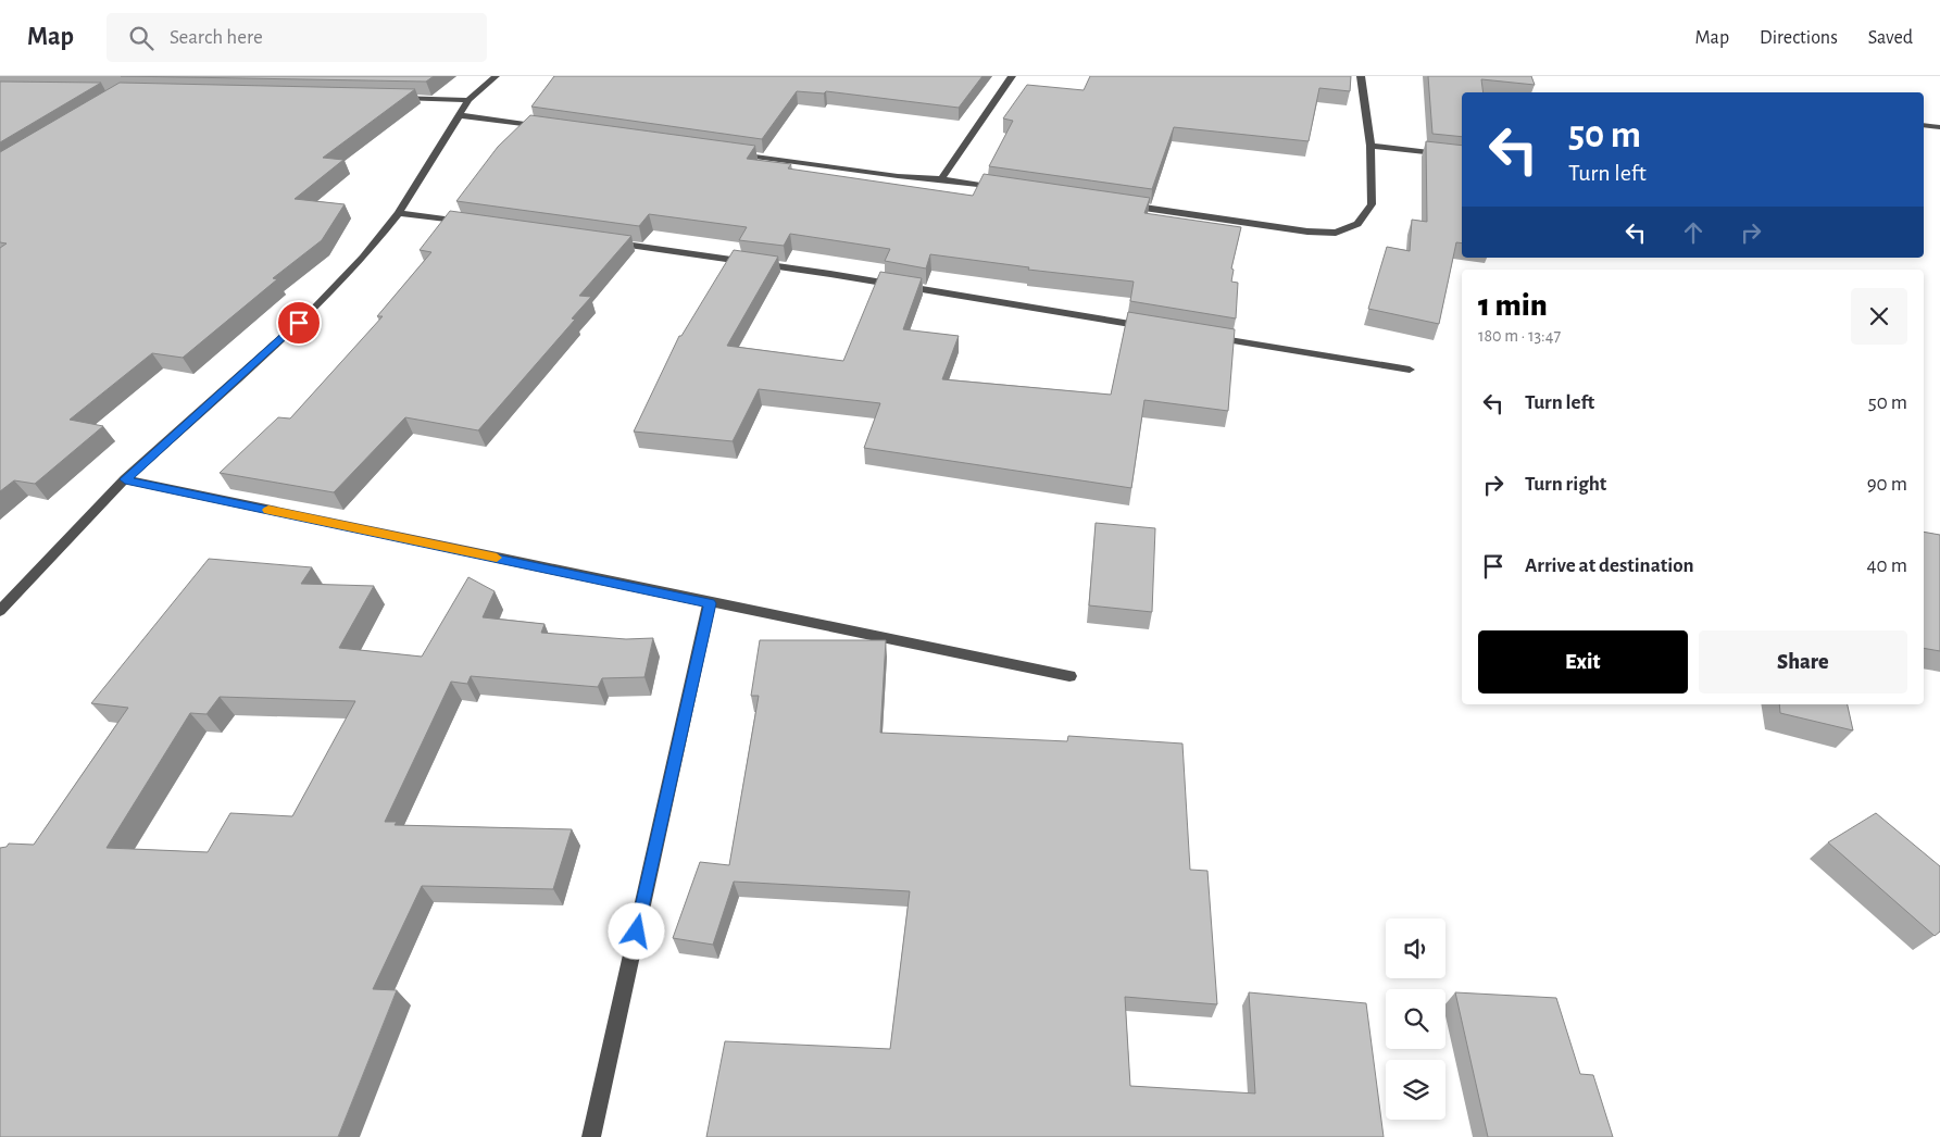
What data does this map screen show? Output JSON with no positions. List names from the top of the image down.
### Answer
{
  "page": {
    "header": "Map",
    "search": "Search here",
    "nav": ["Map", "Directions", "Saved"],
    "turn": ["50 m", "Turn left"],
    "heading": ["1 min", "180 m · 13:47"],
    "list": [
      {
        "name": "Turn left",
        "value": "50 m"
      },
      {
        "name": "Turn right",
        "value": "90 m"
      },
      {
        "name": "Arrive at destination",
        "value": "40 m"
      }
    ],
    "buttons": ["Exit", "Share"]
  }
}
